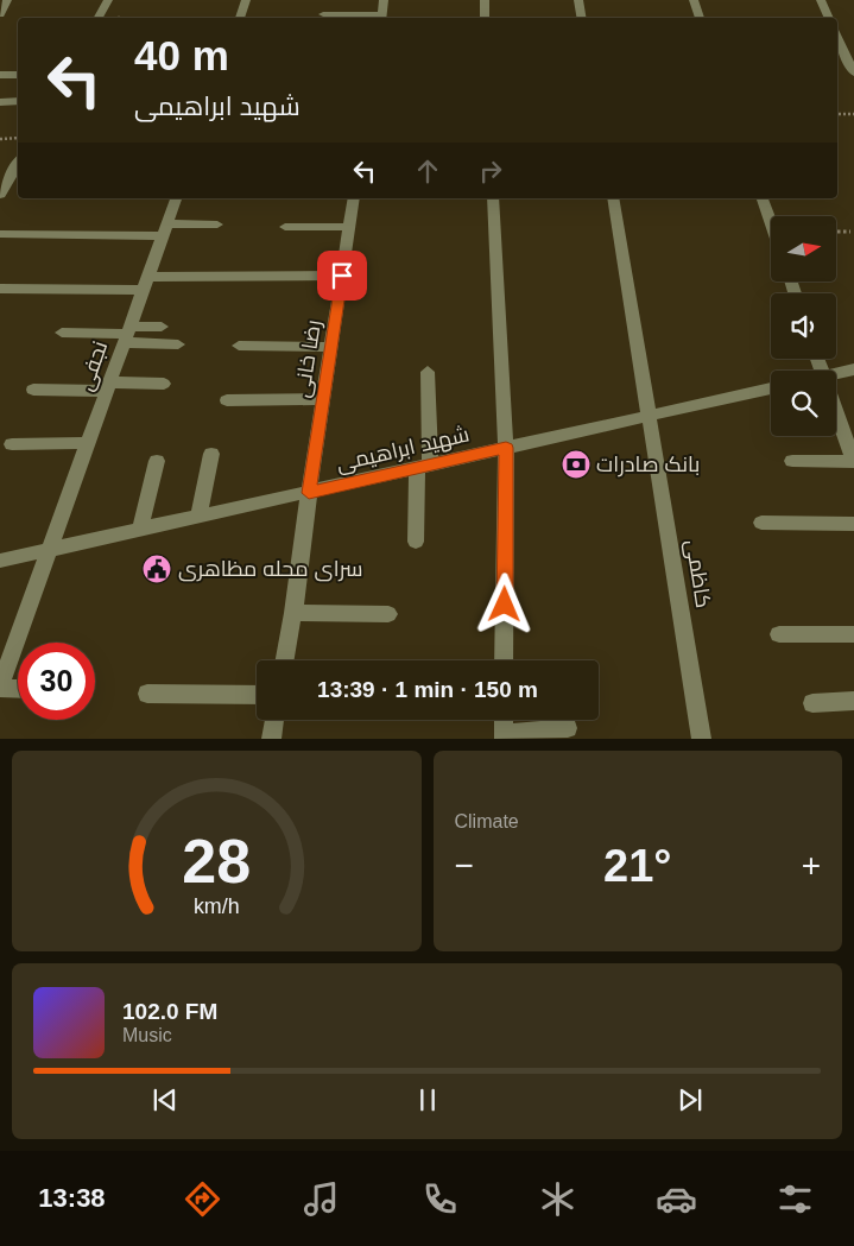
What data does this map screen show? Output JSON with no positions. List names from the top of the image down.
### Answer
{
  "streets": {
    "street": [
      "رضا خانی",
      "نجفی",
      "شهید ابراهیمی",
      "کاظمی"
    ]
  },
  "crossings": [
    ["رضا خانی", "شهید ابراهیمی"],
    ["نجفی", "شهید ابراهیمی"],
    ["شهید ابراهیمی", "کاظمی"]
  ],
  "places": {
    "bank": ["بانک صادرات"],
    "public building": ["سرای محله مظاهری"]
  },
  "north": "right",
  "page": {
    "turn": ["40 m", "شهید ابراهیمی"],
    "limit": "30",
    "trip": "13:39 · 1 min · 150 m",
    "tile": "Climate",
    "heat": ["−", "21°", "+"],
    "song": ["102.0 FM", "Music"],
    "tabs": "13:38",
    "gauge": ["28", "km/h"]
  }
}
